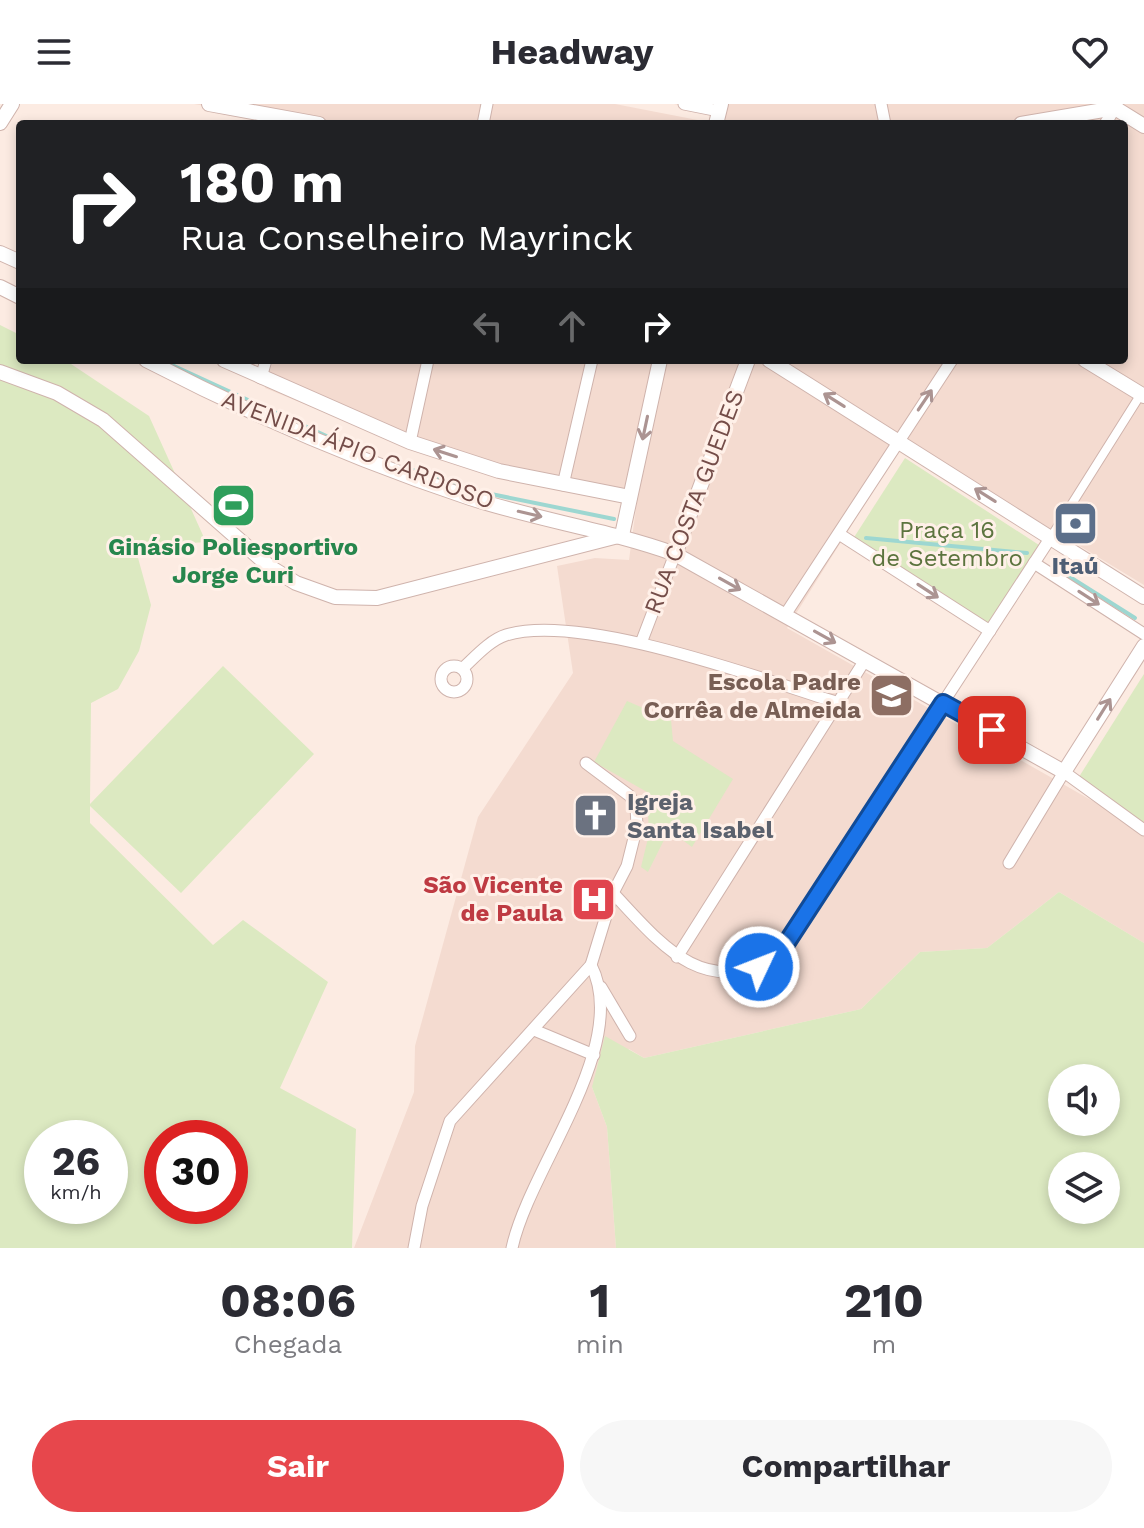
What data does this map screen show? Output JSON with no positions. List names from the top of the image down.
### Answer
{
  "streets": {
    "street": ["AVENIDA ÁPIO CARDOSO", "RUA COSTA GUEDES"]
  },
  "crossings": [
    ["AVENIDA ÁPIO CARDOSO", "RUA COSTA GUEDES"]
  ],
  "parks": ["Praça 16 de Setembro"],
  "places": {
    "sports": ["Ginásio Poliesportivo Jorge Curi"],
    "bank": ["Itaú"],
    "school or university": ["Escola Padre Corrêa de Almeida"],
    "church": ["Igreja Santa Isabel"],
    "hospital": ["São Vicente de Paula"]
  },
  "page": {
    "header": "Headway",
    "turn": ["180 m", "Rua Conselheiro Mayrinck"],
    "speed": "26 km/h",
    "limit": "30",
    "eta": [
      "08:06",
      "Chegada",
      "1",
      "min",
      "210",
      "m"
    ],
    "buttons": ["Sair", "Compartilhar"]
  }
}
